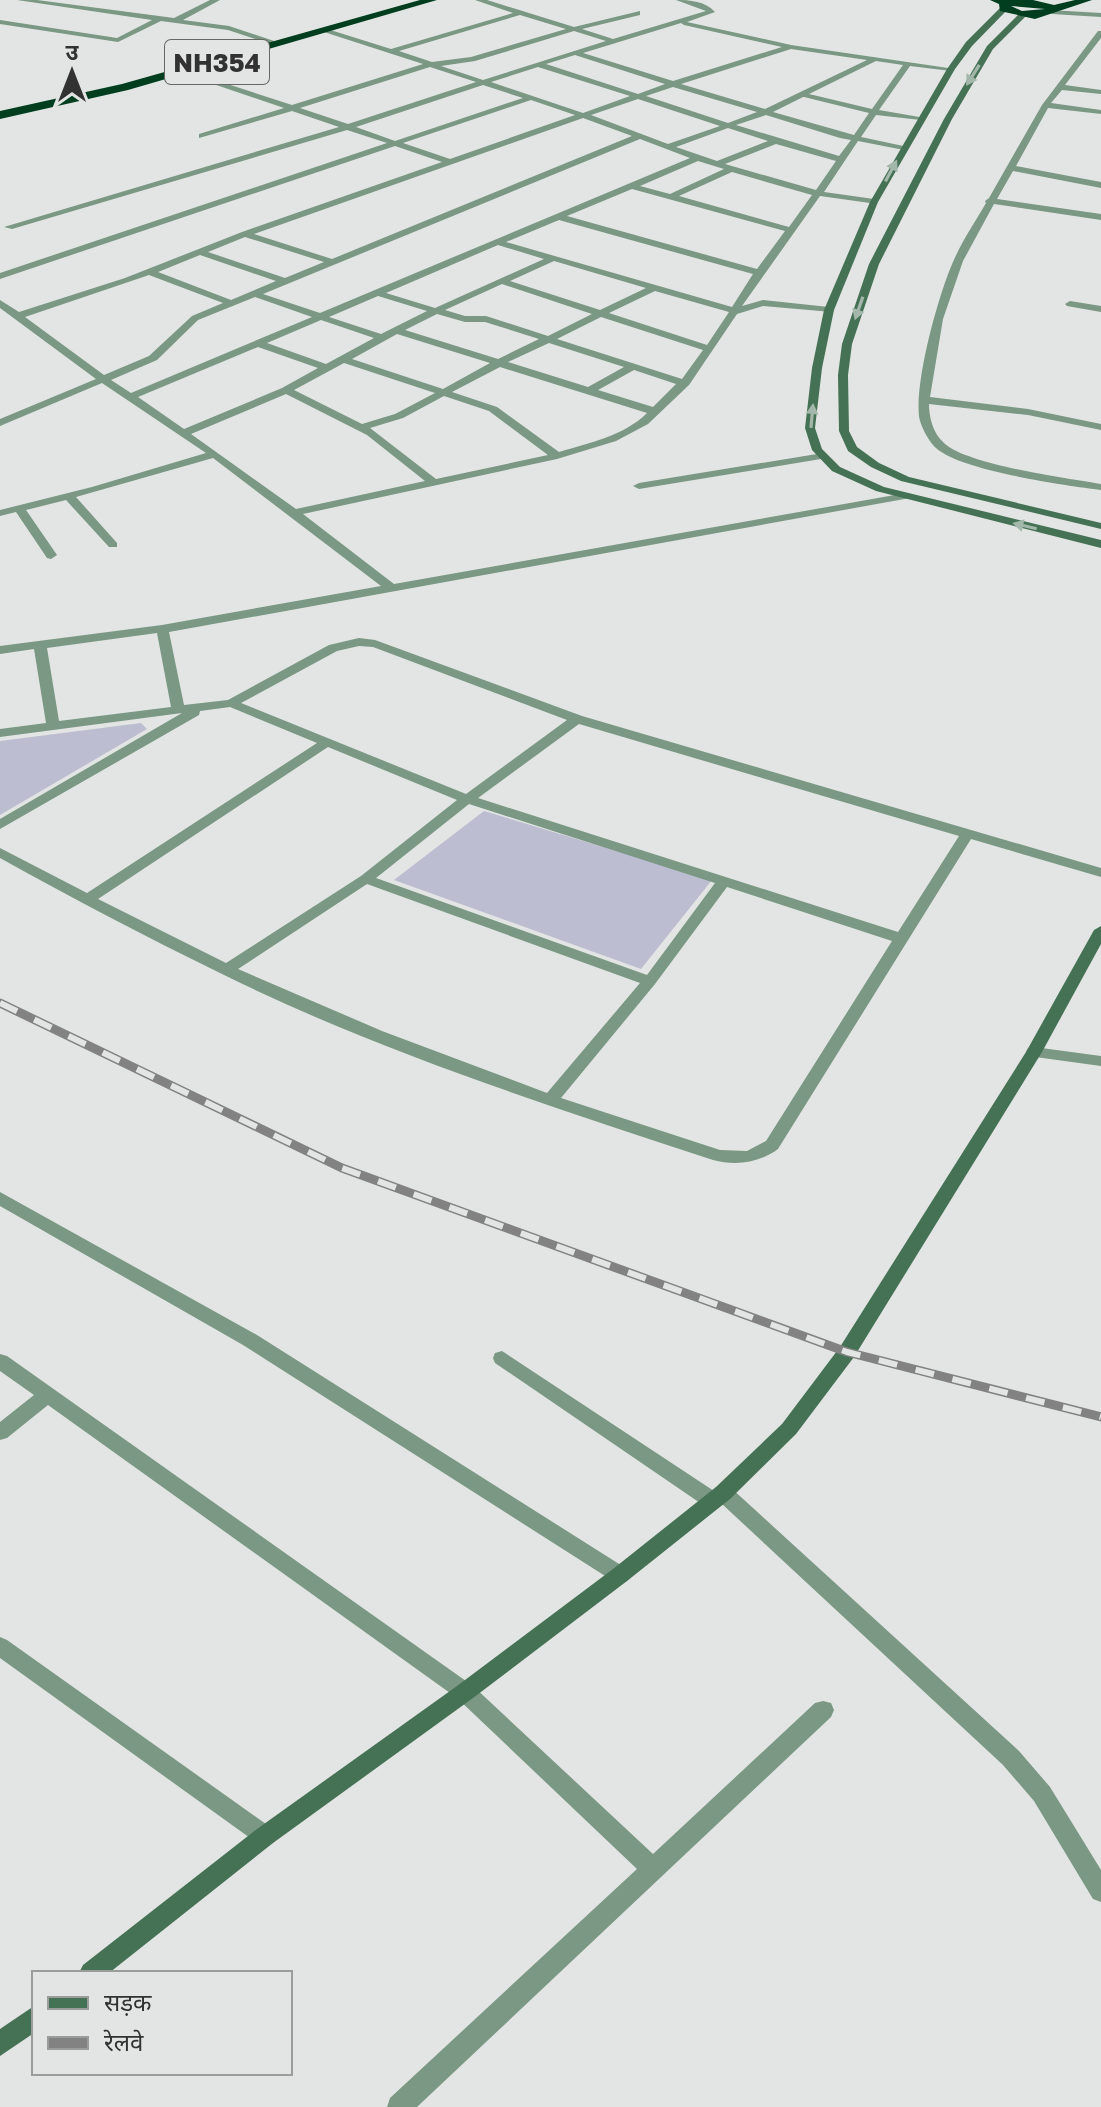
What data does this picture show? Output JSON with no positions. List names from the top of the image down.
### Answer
{
  "streets": {
    "highway": ["NH354"]
  },
  "legend": ["सड़क", "रेलवे"],
  "north": "top"
}
